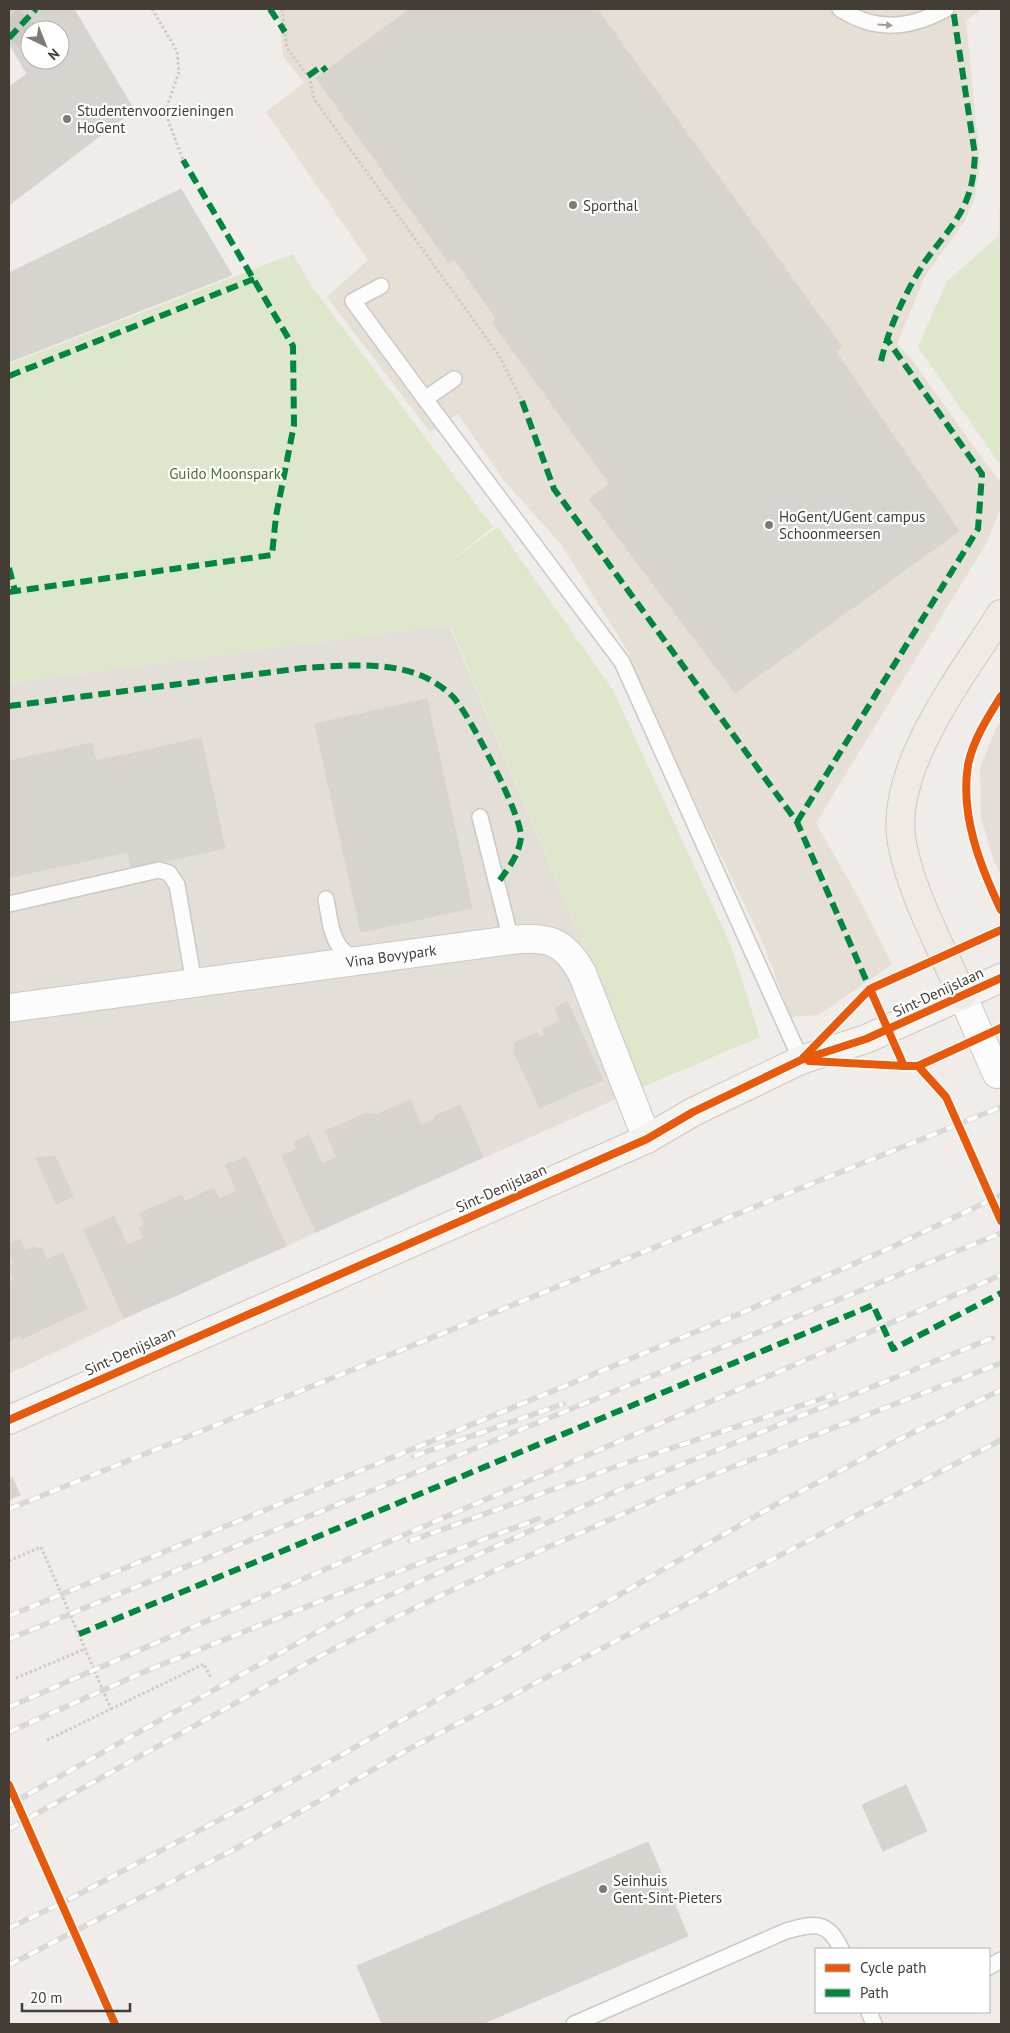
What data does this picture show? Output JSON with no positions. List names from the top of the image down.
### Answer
{
  "streets": {
    "street": ["Vina Bovypark", "Sint-Denijslaan"]
  },
  "crossings": [
    ["Vina Bovypark", "Sint-Denijslaan"]
  ],
  "parks": ["Guido Moonspark"],
  "places": [
    "Studentenvoorzieningen HoGent",
    "Sporthal",
    "HoGent/UGent campus Schoonmeersen",
    "Seinhuis Gent-Sint-Pieters"
  ],
  "legend": ["Cycle path", "Path"],
  "scale_bar": "20 m",
  "north": "bottom right"
}
